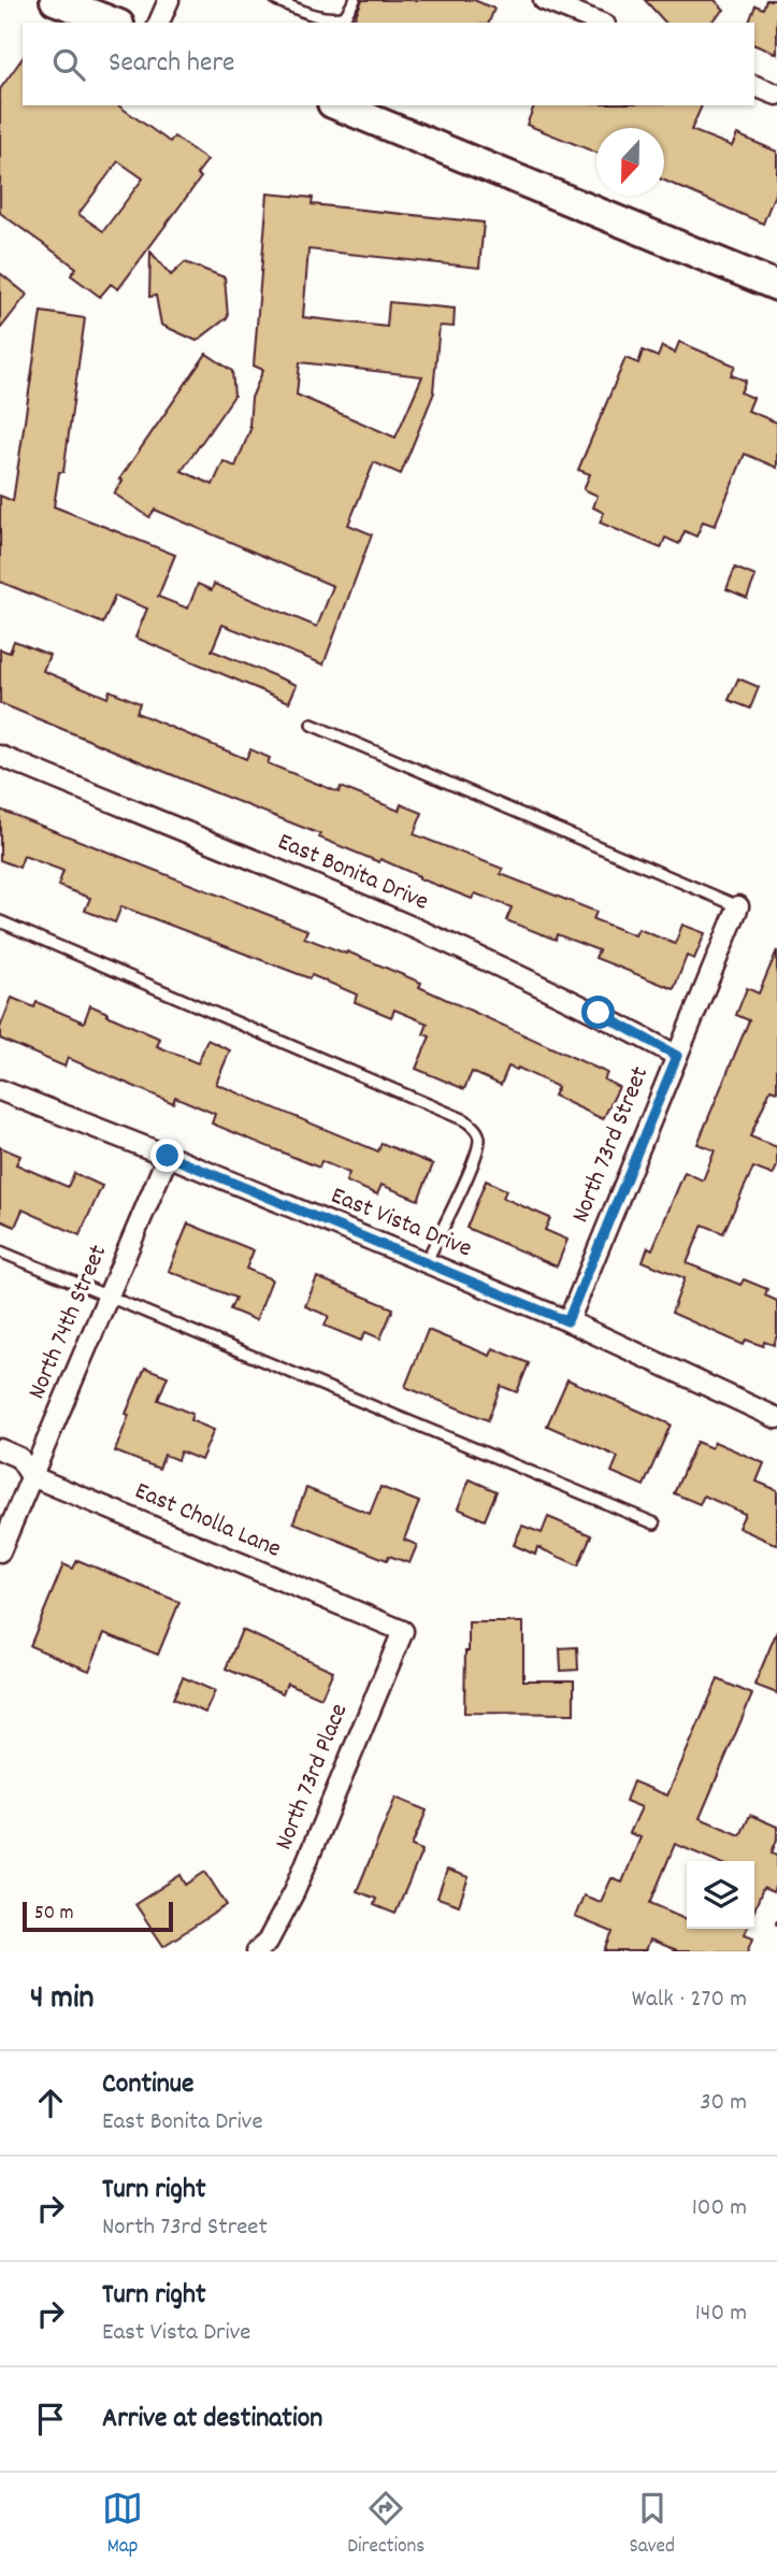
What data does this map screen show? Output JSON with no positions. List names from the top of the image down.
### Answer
{
  "streets": {
    "street": [
      "East Bonita Drive",
      "North 73rd Street",
      "East Vista Drive",
      "North 74th Street",
      "East Cholla Lane",
      "North 73rd Place"
    ]
  },
  "crossings": [
    ["East Bonita Drive", "North 73rd Street"],
    ["North 73rd Street", "East Vista Drive"],
    ["East Vista Drive", "North 74th Street"],
    ["North 74th Street", "East Cholla Lane"],
    ["East Cholla Lane", "North 73rd Place"]
  ],
  "scale_bar": "50 m",
  "north": "bottom",
  "page": {
    "search": "Search here",
    "scale": "50 m",
    "heading": ["4 min", "Walk · 270 m"],
    "list": [
      ["Continue", "East Bonita Drive", "30 m"],
      ["Turn right", "North 73rd Street", "100 m"],
      ["Turn right", "East Vista Drive", "140 m"],
      "Arrive at destination"
    ],
    "nav": ["Map", "Directions", "Saved"]
  }
}
